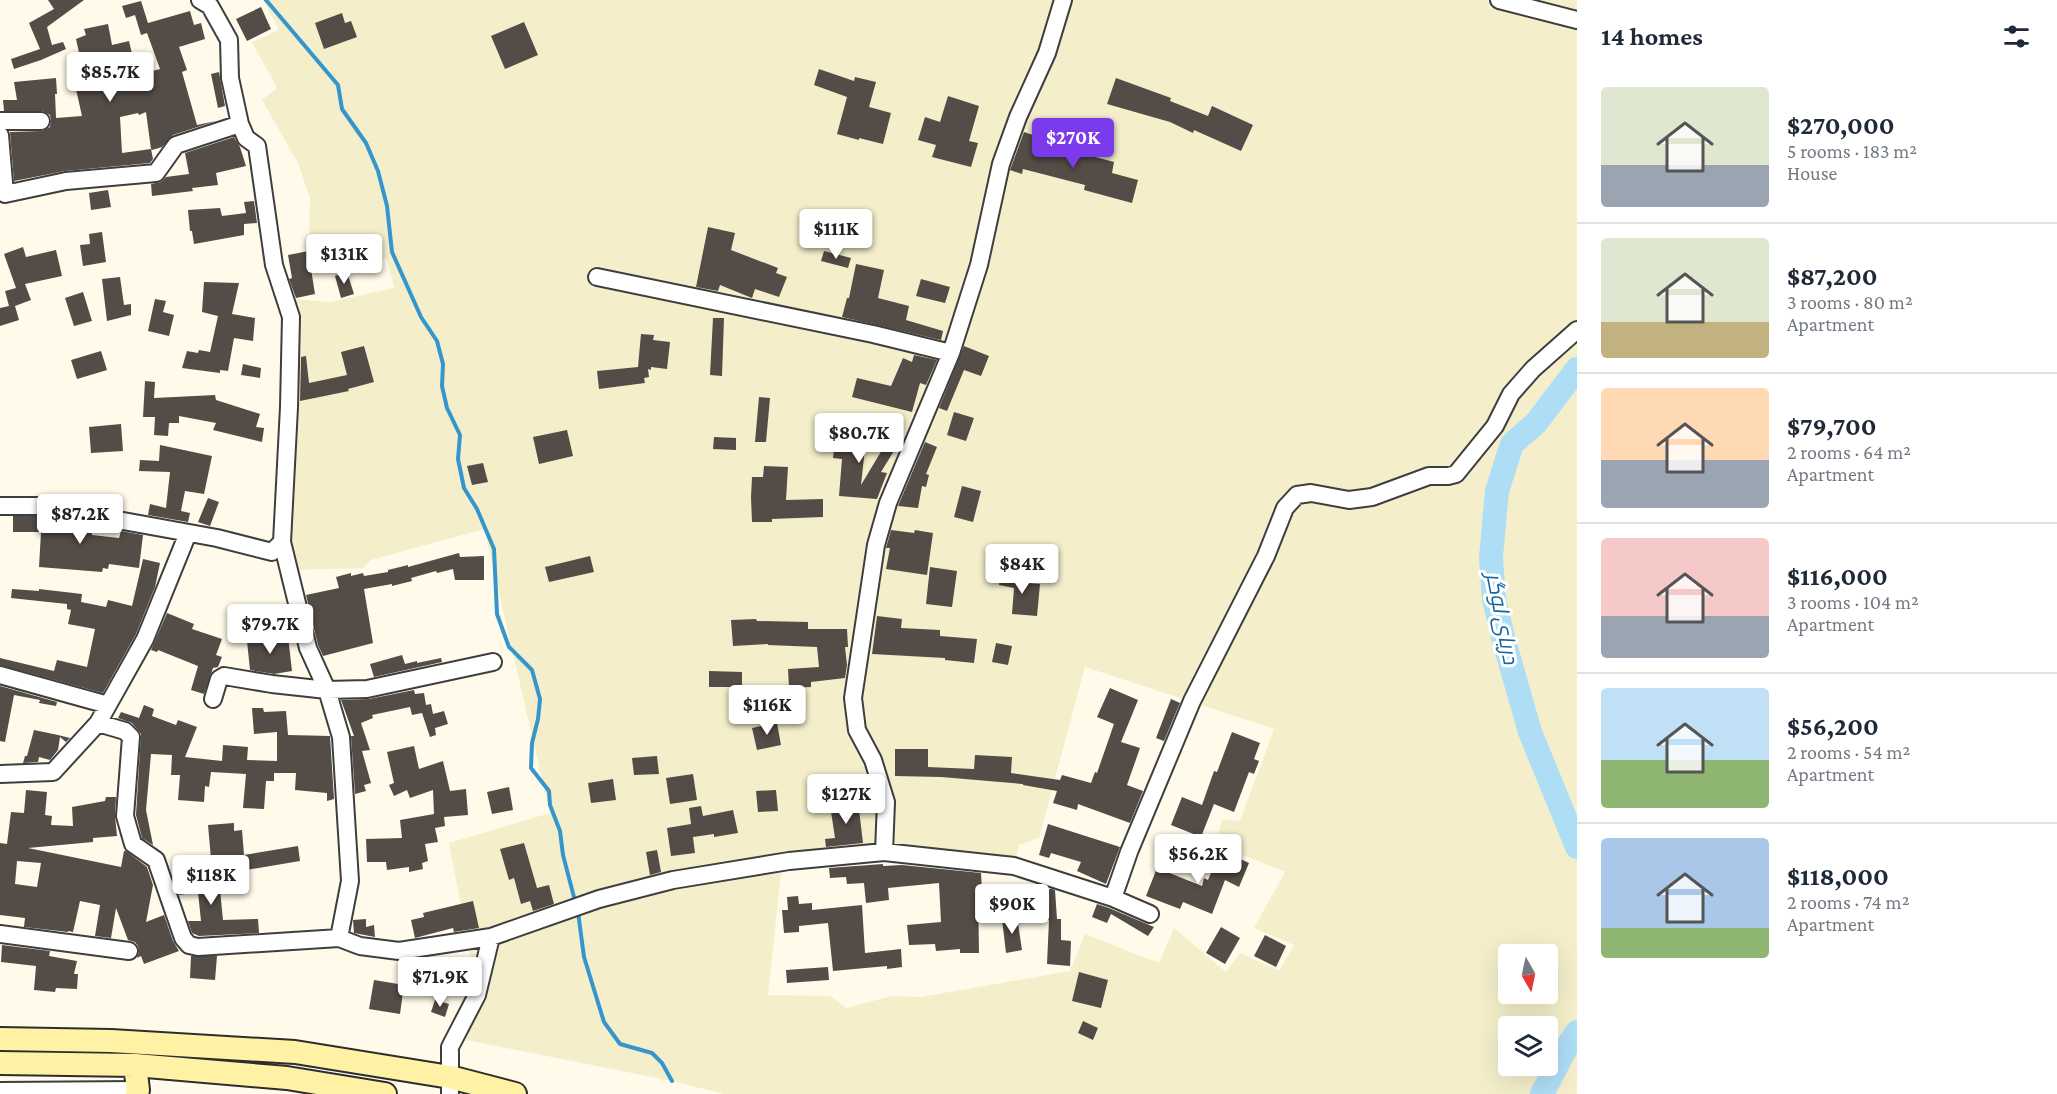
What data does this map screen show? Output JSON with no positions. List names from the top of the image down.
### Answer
{
  "water": ["دریای لوگر"],
  "north": "bottom",
  "page": {
    "heading": "14 homes",
    "price": [
      "$85.7K",
      "$270K",
      "$111K",
      "$131K",
      "$80.7K",
      "$87.2K",
      "$84K",
      "$79.7K",
      "$116K",
      "$127K",
      "$56.2K",
      "$118K",
      "$90K",
      "$71.9K"
    ],
    "list": [
      {
        "name": "$270,000",
        "note": "5 rooms · 183 m² · House"
      },
      {
        "name": "$87,200",
        "note": "3 rooms · 80 m² · Apartment"
      },
      {
        "name": "$79,700",
        "note": "2 rooms · 64 m² · Apartment"
      },
      {
        "name": "$116,000",
        "note": "3 rooms · 104 m² · Apartment"
      },
      {
        "name": "$56,200",
        "note": "2 rooms · 54 m² · Apartment"
      },
      {
        "name": "$118,000",
        "note": "2 rooms · 74 m² · Apartment"
      }
    ]
  }
}
